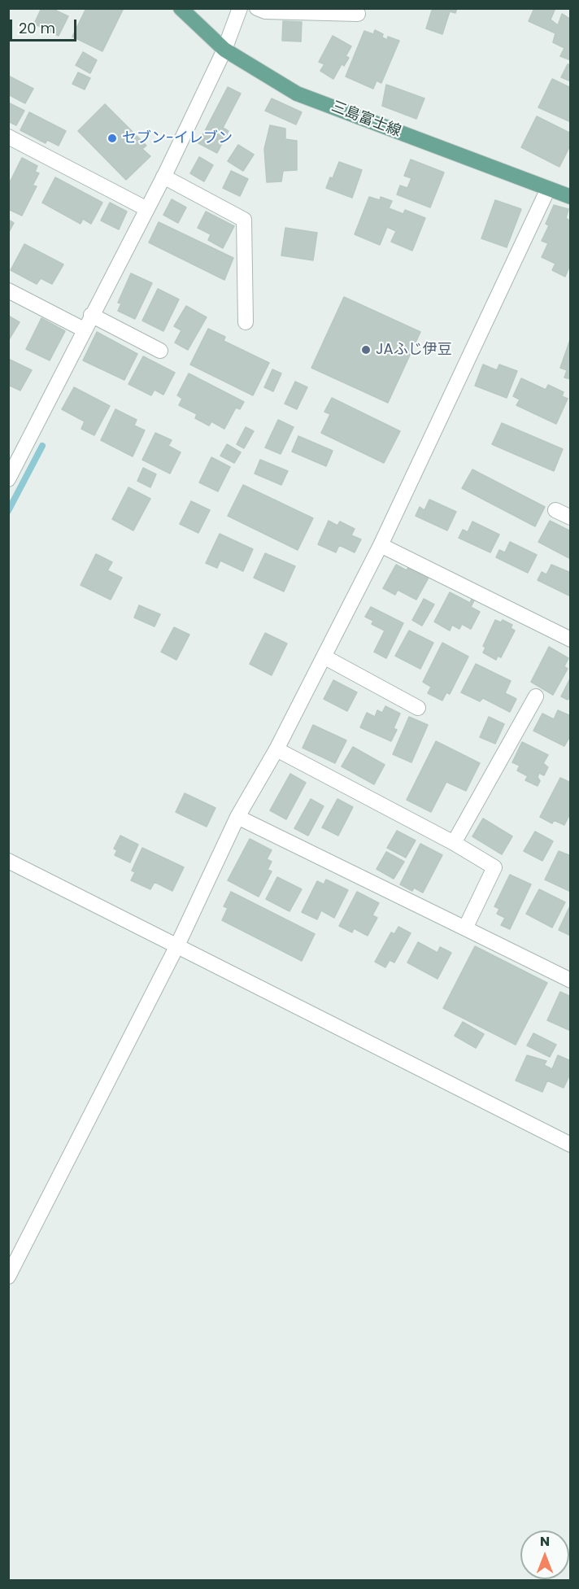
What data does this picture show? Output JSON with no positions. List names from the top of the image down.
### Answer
{
  "streets": {
    "main road": ["三島富士線"]
  },
  "places": ["セブン-イレブン", "JAふじ伊豆"],
  "scale_bar": "20 m",
  "north": "top"
}
